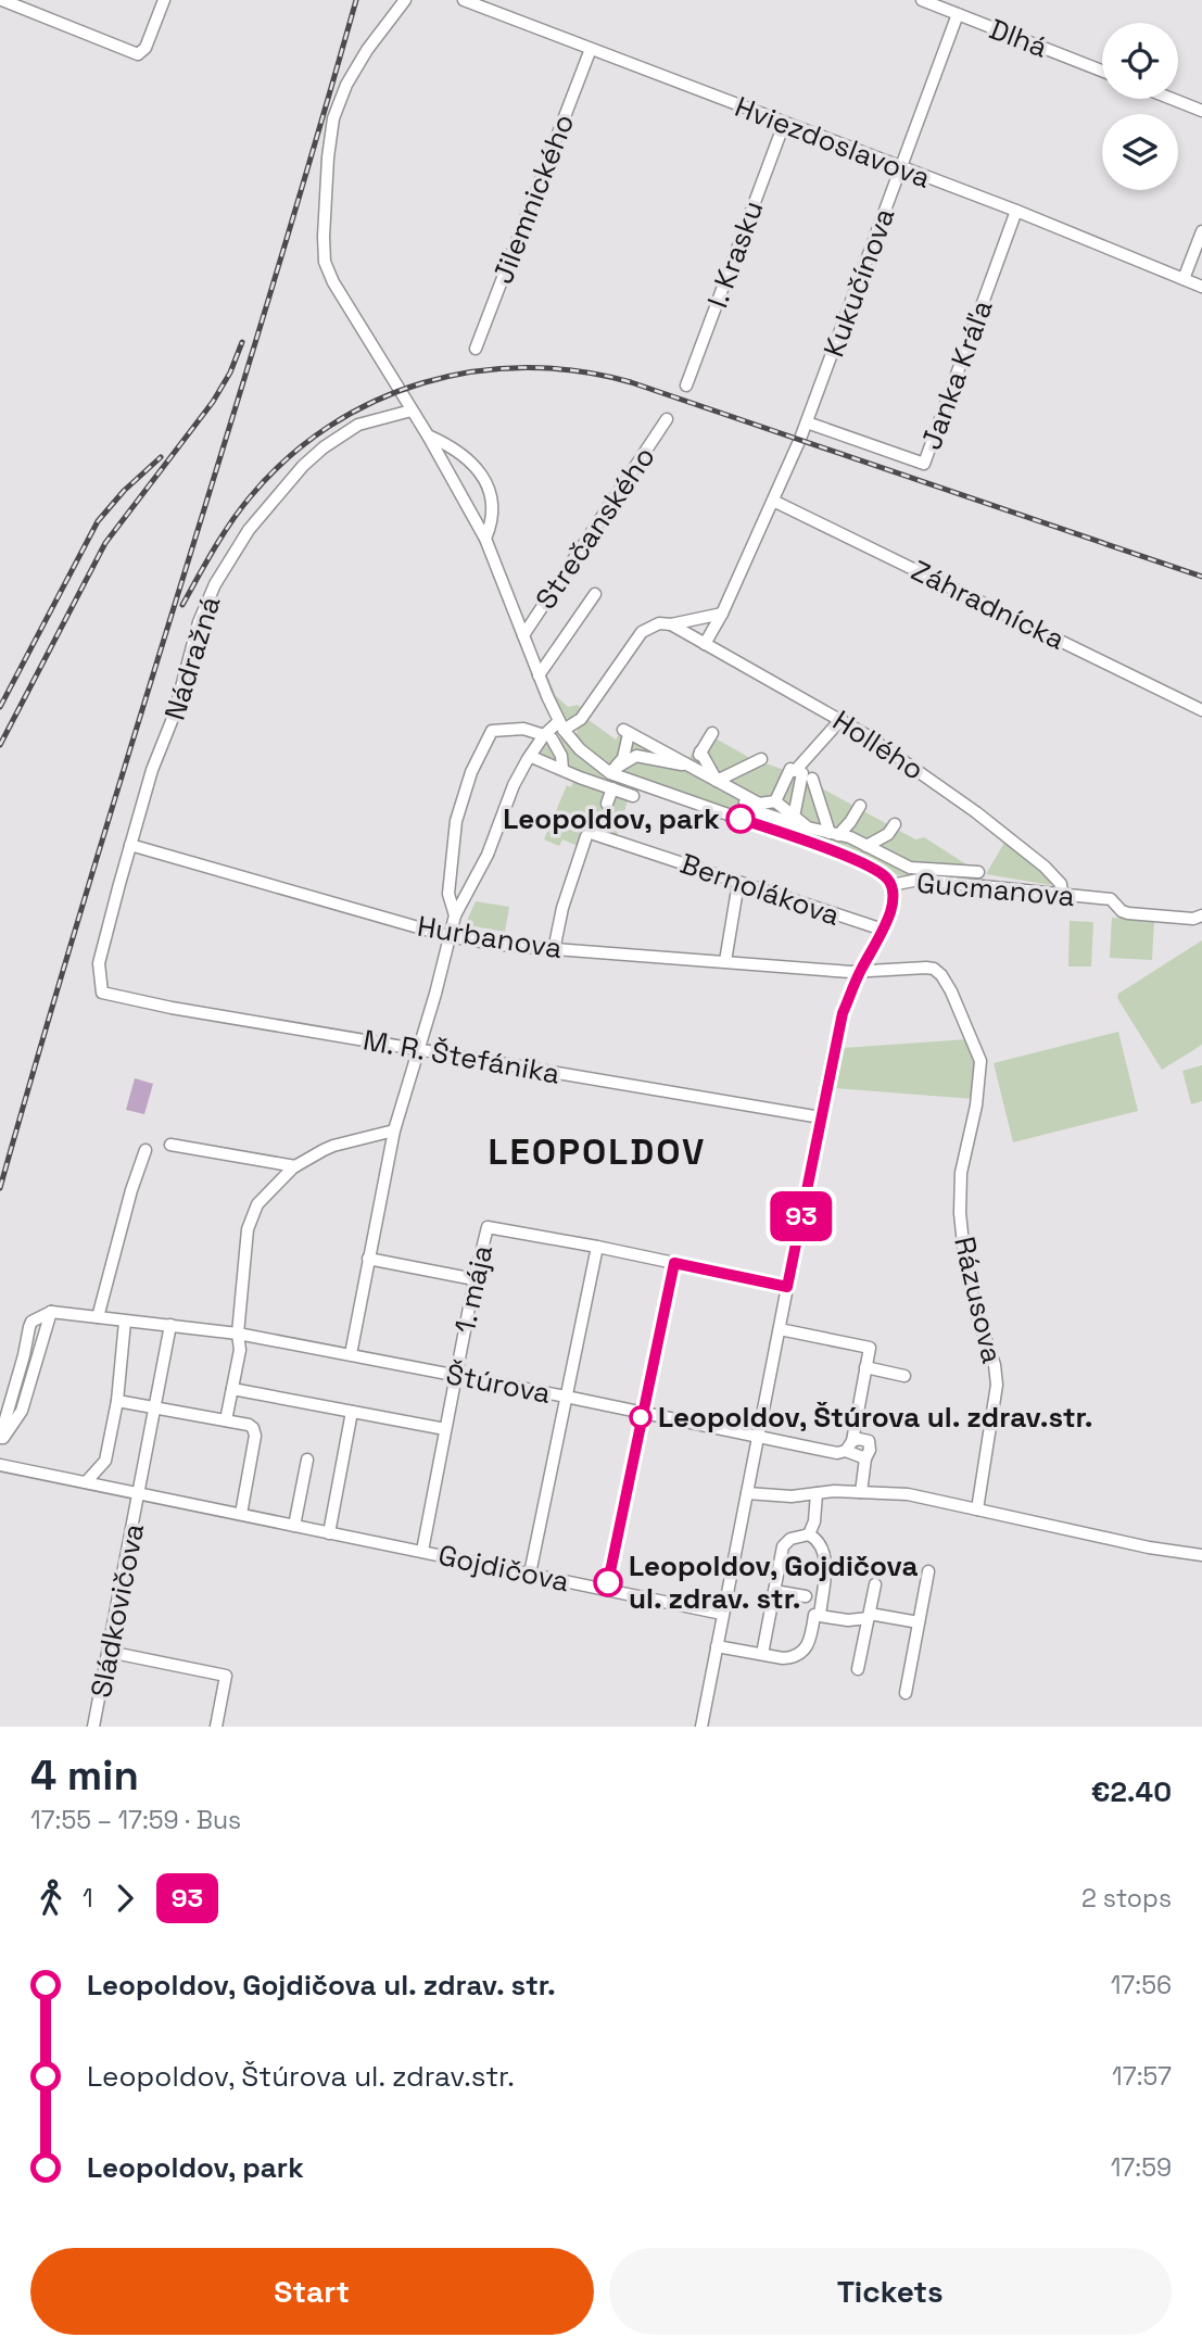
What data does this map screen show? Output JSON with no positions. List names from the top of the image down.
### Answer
{
  "streets": {
    "street": [
      "Dlhá",
      "Hviezdoslavova",
      "Jilemnického",
      "I. Krasku",
      "Kukučínova",
      "Janka Kráľa",
      "Strečanského",
      "Záhradnícka",
      "Nádražná",
      "Hollého",
      "Bernolákova",
      "Gucmanova",
      "Hurbanova",
      "M. R. Štefánika",
      "1. mája",
      "Rázusova",
      "Štúrova",
      "Gojdičova",
      "Sládkovičova"
    ]
  },
  "crossings": [
    ["Dlhá", "Kukučínova"],
    ["Hviezdoslavova", "Jilemnického"],
    ["Hviezdoslavova", "I. Krasku"],
    ["Hviezdoslavova", "Kukučínova"],
    ["Hviezdoslavova", "Janka Kráľa"],
    ["Kukučínova", "Janka Kráľa"],
    ["Kukučínova", "Záhradnícka"],
    ["Nádražná", "Hurbanova"],
    ["Nádražná", "M. R. Štefánika"],
    ["Hollého", "Gucmanova"],
    ["Bernolákova", "Hurbanova"],
    ["Hurbanova", "Rázusova"],
    ["1. mája", "Štúrova"],
    ["1. mája", "Gojdičova"],
    ["Gojdičova", "Sládkovičova"]
  ],
  "districts": ["LEOPOLDOV"],
  "places": ["Leopoldov, park", "Leopoldov, Štúrova ul. zdrav.str.", "Leopoldov, Gojdičova ul. zdrav. str."],
  "lines": ["bus line 93"],
  "page": {
    "on_map": "93",
    "heading": ["4 min", "17:55 – 17:59 · Bus", "€2.40"],
    "legs": ["1", "93", "2 stops"],
    "list": [
      {
        "name": "Leopoldov, Gojdičova ul. zdrav. str.",
        "value": "17:56"
      },
      {
        "name": "Leopoldov, Štúrova ul. zdrav.str.",
        "value": "17:57"
      },
      {
        "name": "Leopoldov, park",
        "value": "17:59"
      }
    ],
    "buttons": ["Start", "Tickets"]
  }
}
